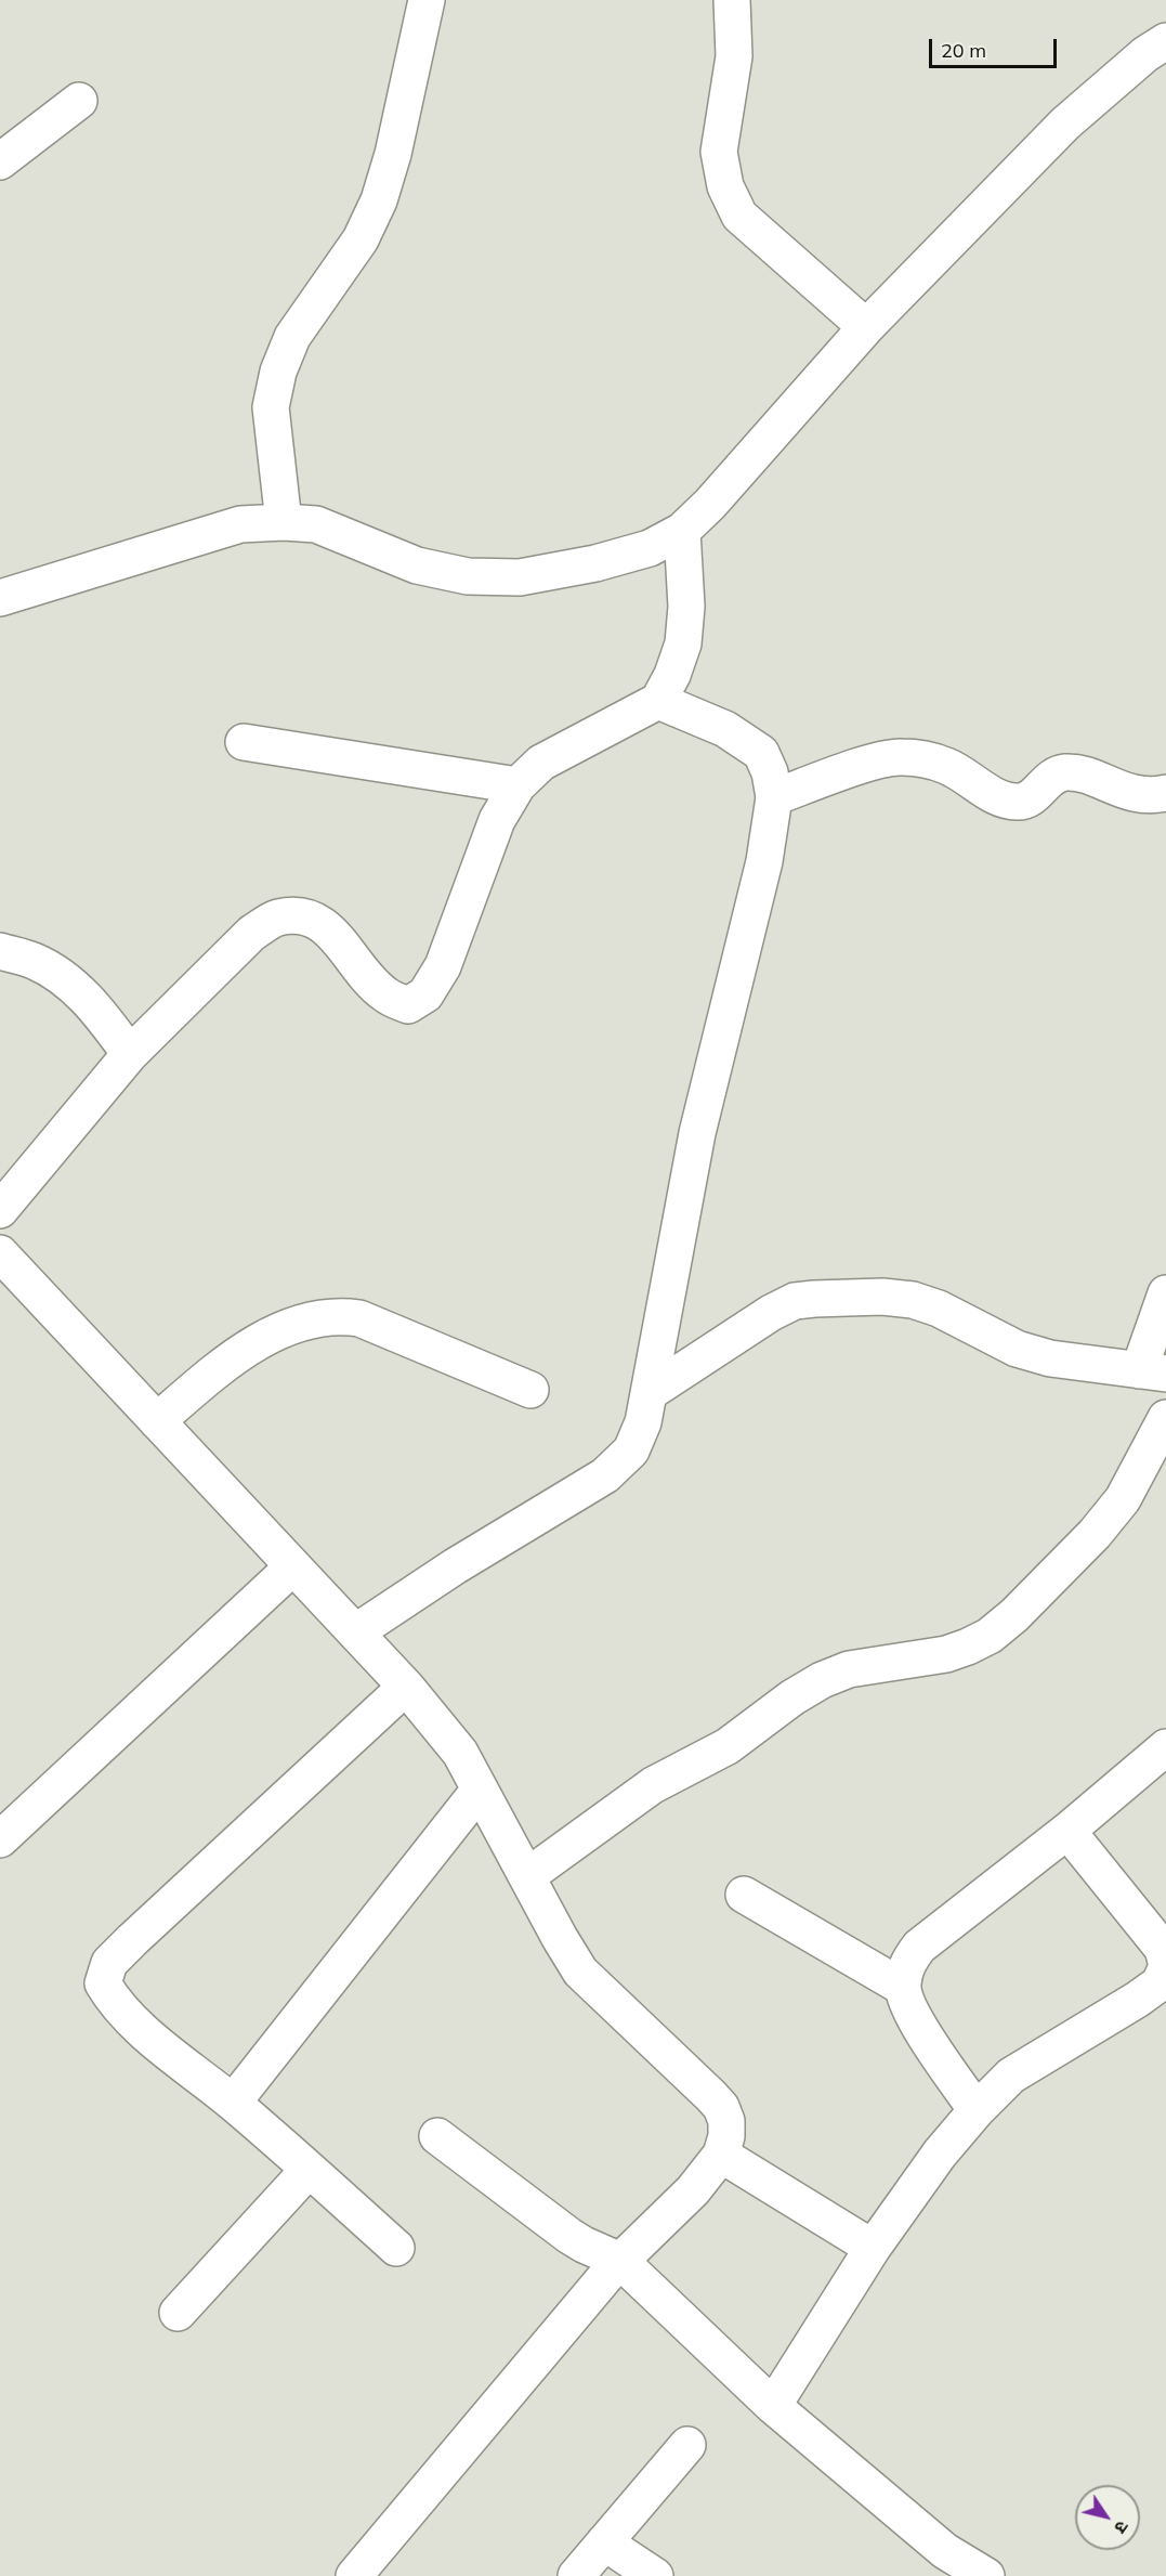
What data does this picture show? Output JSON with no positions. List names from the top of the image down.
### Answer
{
  "scale_bar": "20 m",
  "north": "bottom right"
}
